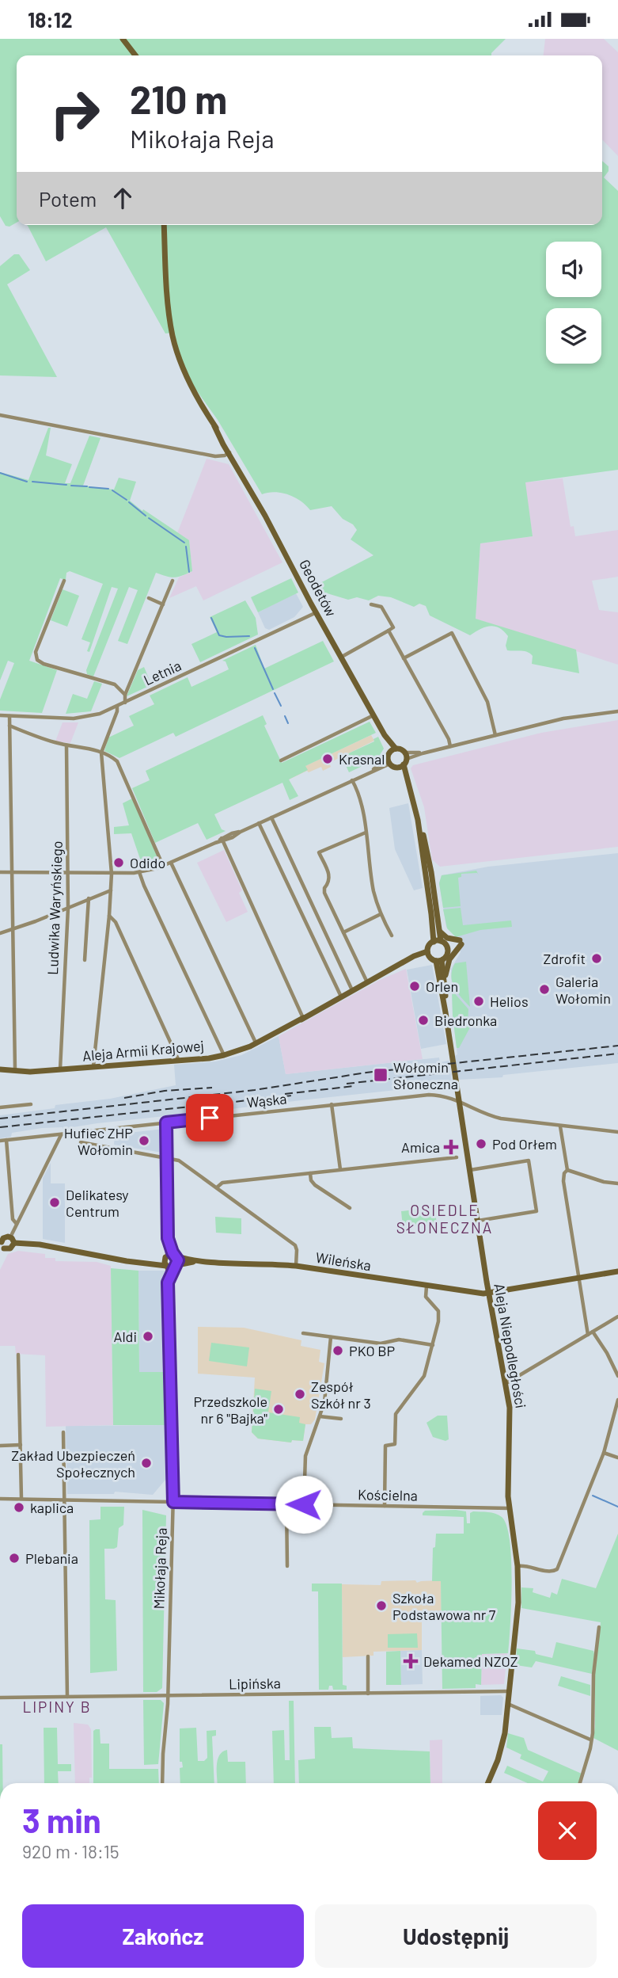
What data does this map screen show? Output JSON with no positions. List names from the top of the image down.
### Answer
{
  "streets": {
    "main road": [
      "Geodetów",
      "Aleja Armii Krajowej",
      "Wileńska",
      "Aleja Niepodległości"
    ],
    "street": [
      "Letnia",
      "Ludwika Waryńskiego",
      "Wąska",
      "Kościelna",
      "Mikołaja Reja",
      "Lipińska"
    ]
  },
  "crossings": [
    ["Geodetów", "Letnia"],
    ["Ludwika Waryńskiego", "Aleja Armii Krajowej"],
    ["Wąska", "Aleja Niepodległości"],
    ["Wileńska", "Aleja Niepodległości"],
    ["Wileńska", "Mikołaja Reja"],
    ["Aleja Niepodległości", "Kościelna"],
    ["Aleja Niepodległości", "Lipińska"],
    ["Kościelna", "Mikołaja Reja"],
    ["Mikołaja Reja", "Lipińska"]
  ],
  "districts": ["OSIEDLE SŁONECZNA", "LIPINY B"],
  "places": {
    "other": [
      "Krasnal",
      "Odido",
      "Zdrofit",
      "Orlen",
      "Galeria Wołomin",
      "Helios",
      "Biedronka",
      "Hufiec ZHP Wołomin",
      "Pod Orłem",
      "Delikatesy Centrum",
      "Aldi",
      "PKO BP",
      "Zespół Szkół nr 3",
      "Przedszkole nr 6 \"Bajka\"",
      "Zakład Ubezpieczeń Społecznych",
      "kaplica",
      "Plebania",
      "Szkoła Podstawowa nr 7"
    ],
    "transit": ["Wołomin Słoneczna"],
    "health": ["Amica", "Dekamed NZOZ"]
  },
  "page": {
    "status": "18:12",
    "turn": ["210 m", "Mikołaja Reja"],
    "then": "Potem",
    "heading": ["3 min", "920 m · 18:15"],
    "buttons": ["Zakończ", "Udostępnij"]
  }
}
